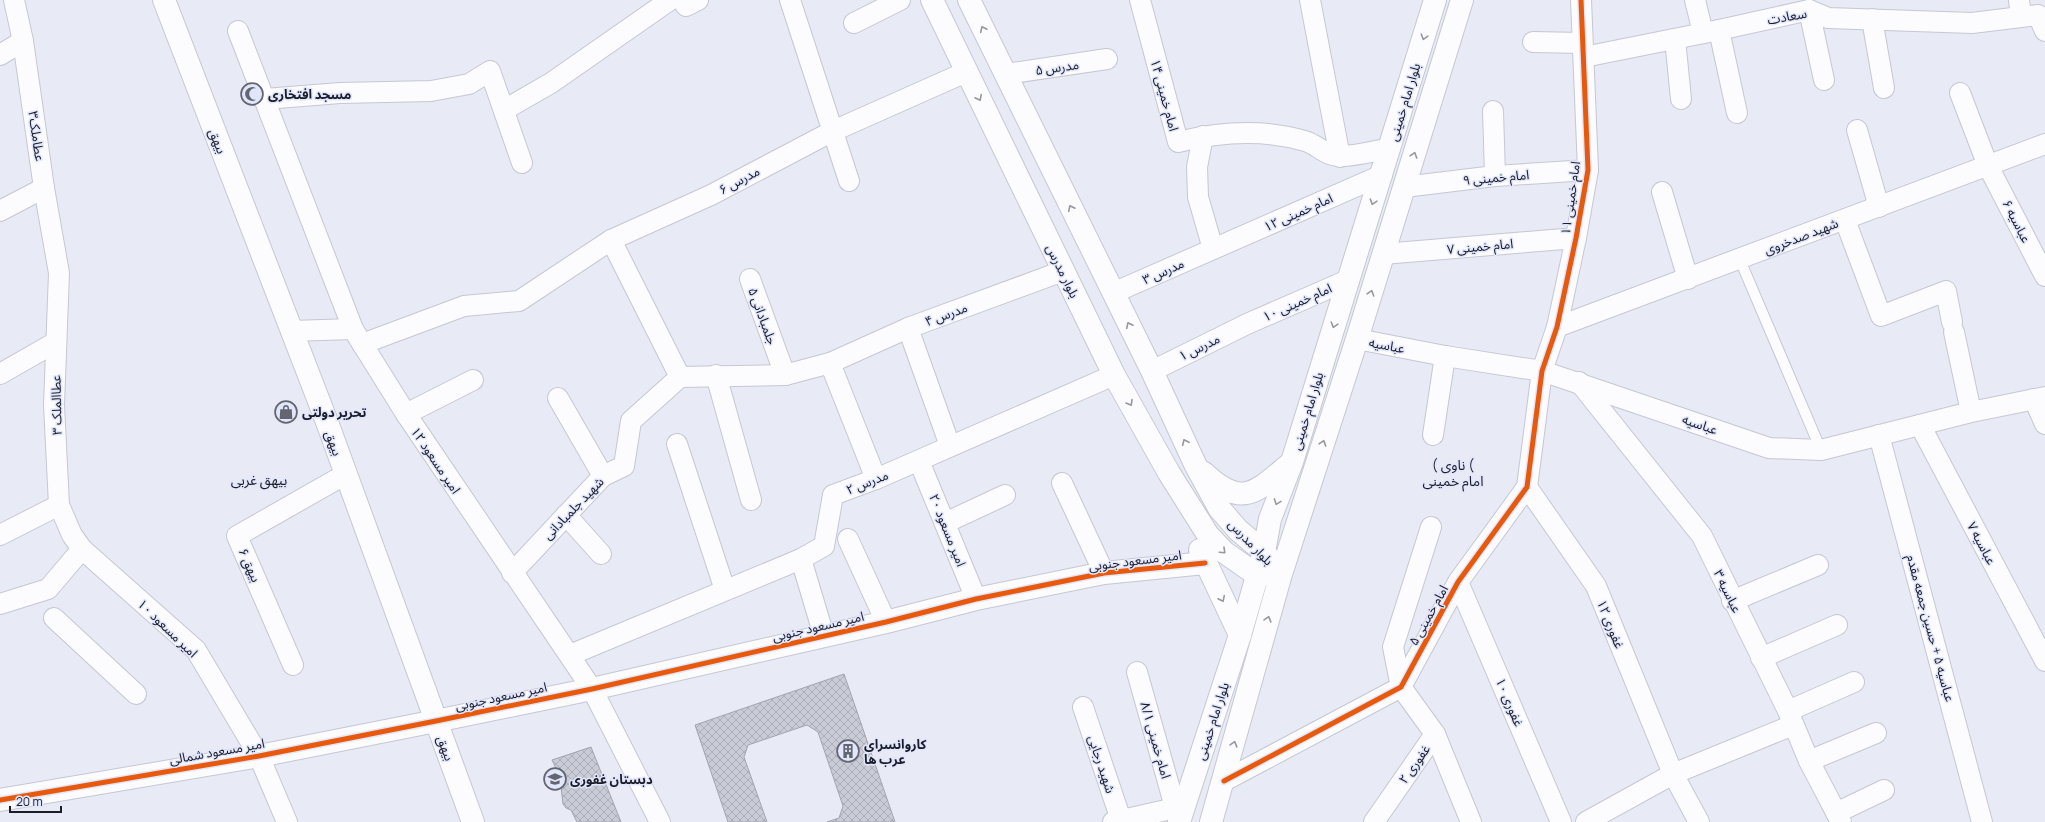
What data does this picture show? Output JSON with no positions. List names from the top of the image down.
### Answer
{
  "streets": {
    "main road": [
      "بلوار امام خمینی",
      "بیهق",
      "بلوار مدرس",
      "امیر مسعود جنوبی",
      "امیر مسعود شمالی"
    ],
    "street": [
      "سعادت",
      "مدرس ۵",
      "امام خمینی ۱۴",
      "عطاملک۳",
      "امام خمینی ۹",
      "مدرس ۶",
      "امام خمینی ۱۱",
      "امام خمینی ۱۲",
      "عباسیه ۶",
      "شهید صدخروی",
      "امام خمینی ۷",
      "مدرس ۳",
      "امام خمینی ۱۰",
      "مدرس ۴",
      "جلمبادانی ۵",
      "عباسیه",
      "مدرس ۱",
      "عطاالملک ۳",
      "امیر مسعود ۱۲",
      "مدرس ۲",
      "شهید جلمبادانی",
      "امیر مسعود ۲۰",
      "عباسیه ۷",
      "بیهق ۶",
      "عباسیه ۳",
      "امام خمینی ۵",
      "غفوری ۱۲",
      "امیر مسعود ۱۰",
      "عباسیه ۵ + حسین جمعه مقدم",
      "غفوری ۱۰",
      "امام خمینی ۸/۱",
      "شهید رجایی",
      "غفوری ۲"
    ]
  },
  "crossings": [
    ["سعادت", "امام خمینی ۱۱"],
    ["مدرس ۵", "بلوار مدرس"],
    ["امام خمینی ۱۴", "بلوار امام خمینی"],
    ["بلوار امام خمینی", "امام خمینی ۹"],
    ["بلوار امام خمینی", "امام خمینی ۱۲"],
    ["بلوار امام خمینی", "امام خمینی ۷"],
    ["بلوار امام خمینی", "بلوار مدرس"],
    ["بلوار امام خمینی", "امام خمینی ۱۰"],
    ["بلوار امام خمینی", "عباسیه"],
    ["بلوار امام خمینی", "امام خمینی ۸/۱"],
    ["عطاملک۳", "عطاالملک ۳"],
    ["بیهق", "امیر مسعود جنوبی"],
    ["بیهق", "بیهق ۶"],
    ["بیهق", "امیر مسعود شمالی"],
    ["امام خمینی ۹", "امام خمینی ۱۱"],
    ["مدرس ۶", "بلوار مدرس"],
    ["مدرس ۶", "امیر مسعود ۱۲"],
    ["امام خمینی ۱۱", "شهید صدخروی"],
    ["امام خمینی ۱۱", "امام خمینی ۷"],
    ["امام خمینی ۱۱", "عباسیه"],
    ["امام خمینی ۱۱", "امام خمینی ۵"],
    ["امام خمینی ۱۲", "مدرس ۳"],
    ["عباسیه ۶", "شهید صدخروی"],
    ["بلوار مدرس", "مدرس ۳"],
    ["بلوار مدرس", "مدرس ۴"],
    ["بلوار مدرس", "مدرس ۱"],
    ["بلوار مدرس", "مدرس ۲"],
    ["امام خمینی ۱۰", "مدرس ۱"],
    ["عباسیه", "عباسیه ۷"],
    ["عباسیه", "عباسیه ۳"],
    ["عباسیه", "امام خمینی ۵"],
    ["عباسیه", "عباسیه ۵ + حسین جمعه مقدم"],
    ["عطاالملک ۳", "امیر مسعود ۱۰"],
    ["امیر مسعود ۱۲", "مدرس ۲"],
    ["امیر مسعود ۱۲", "شهید جلمبادانی"],
    ["امیر مسعود ۱۲", "امیر مسعود جنوبی"],
    ["مدرس ۲", "امیر مسعود ۲۰"],
    ["امیر مسعود ۲۰", "امیر مسعود جنوبی"],
    ["امیر مسعود جنوبی", "امیر مسعود شمالی"],
    ["امام خمینی ۵", "غفوری ۱۲"],
    ["امام خمینی ۵", "غفوری ۱۰"],
    ["امام خمینی ۵", "غفوری ۲"],
    ["امیر مسعود ۱۰", "امیر مسعود شمالی"]
  ],
  "districts": ["( ناوی ( امام خمینی", "بیهق غربی"],
  "places": {
    "mosque": ["مسجد افتخاری"],
    "shop": ["تحریر دولتی"],
    "building": ["کاروانسرای عرب ها"],
    "school or university": ["دبستان غفوری"]
  },
  "scale_bar": "20 m"
}
